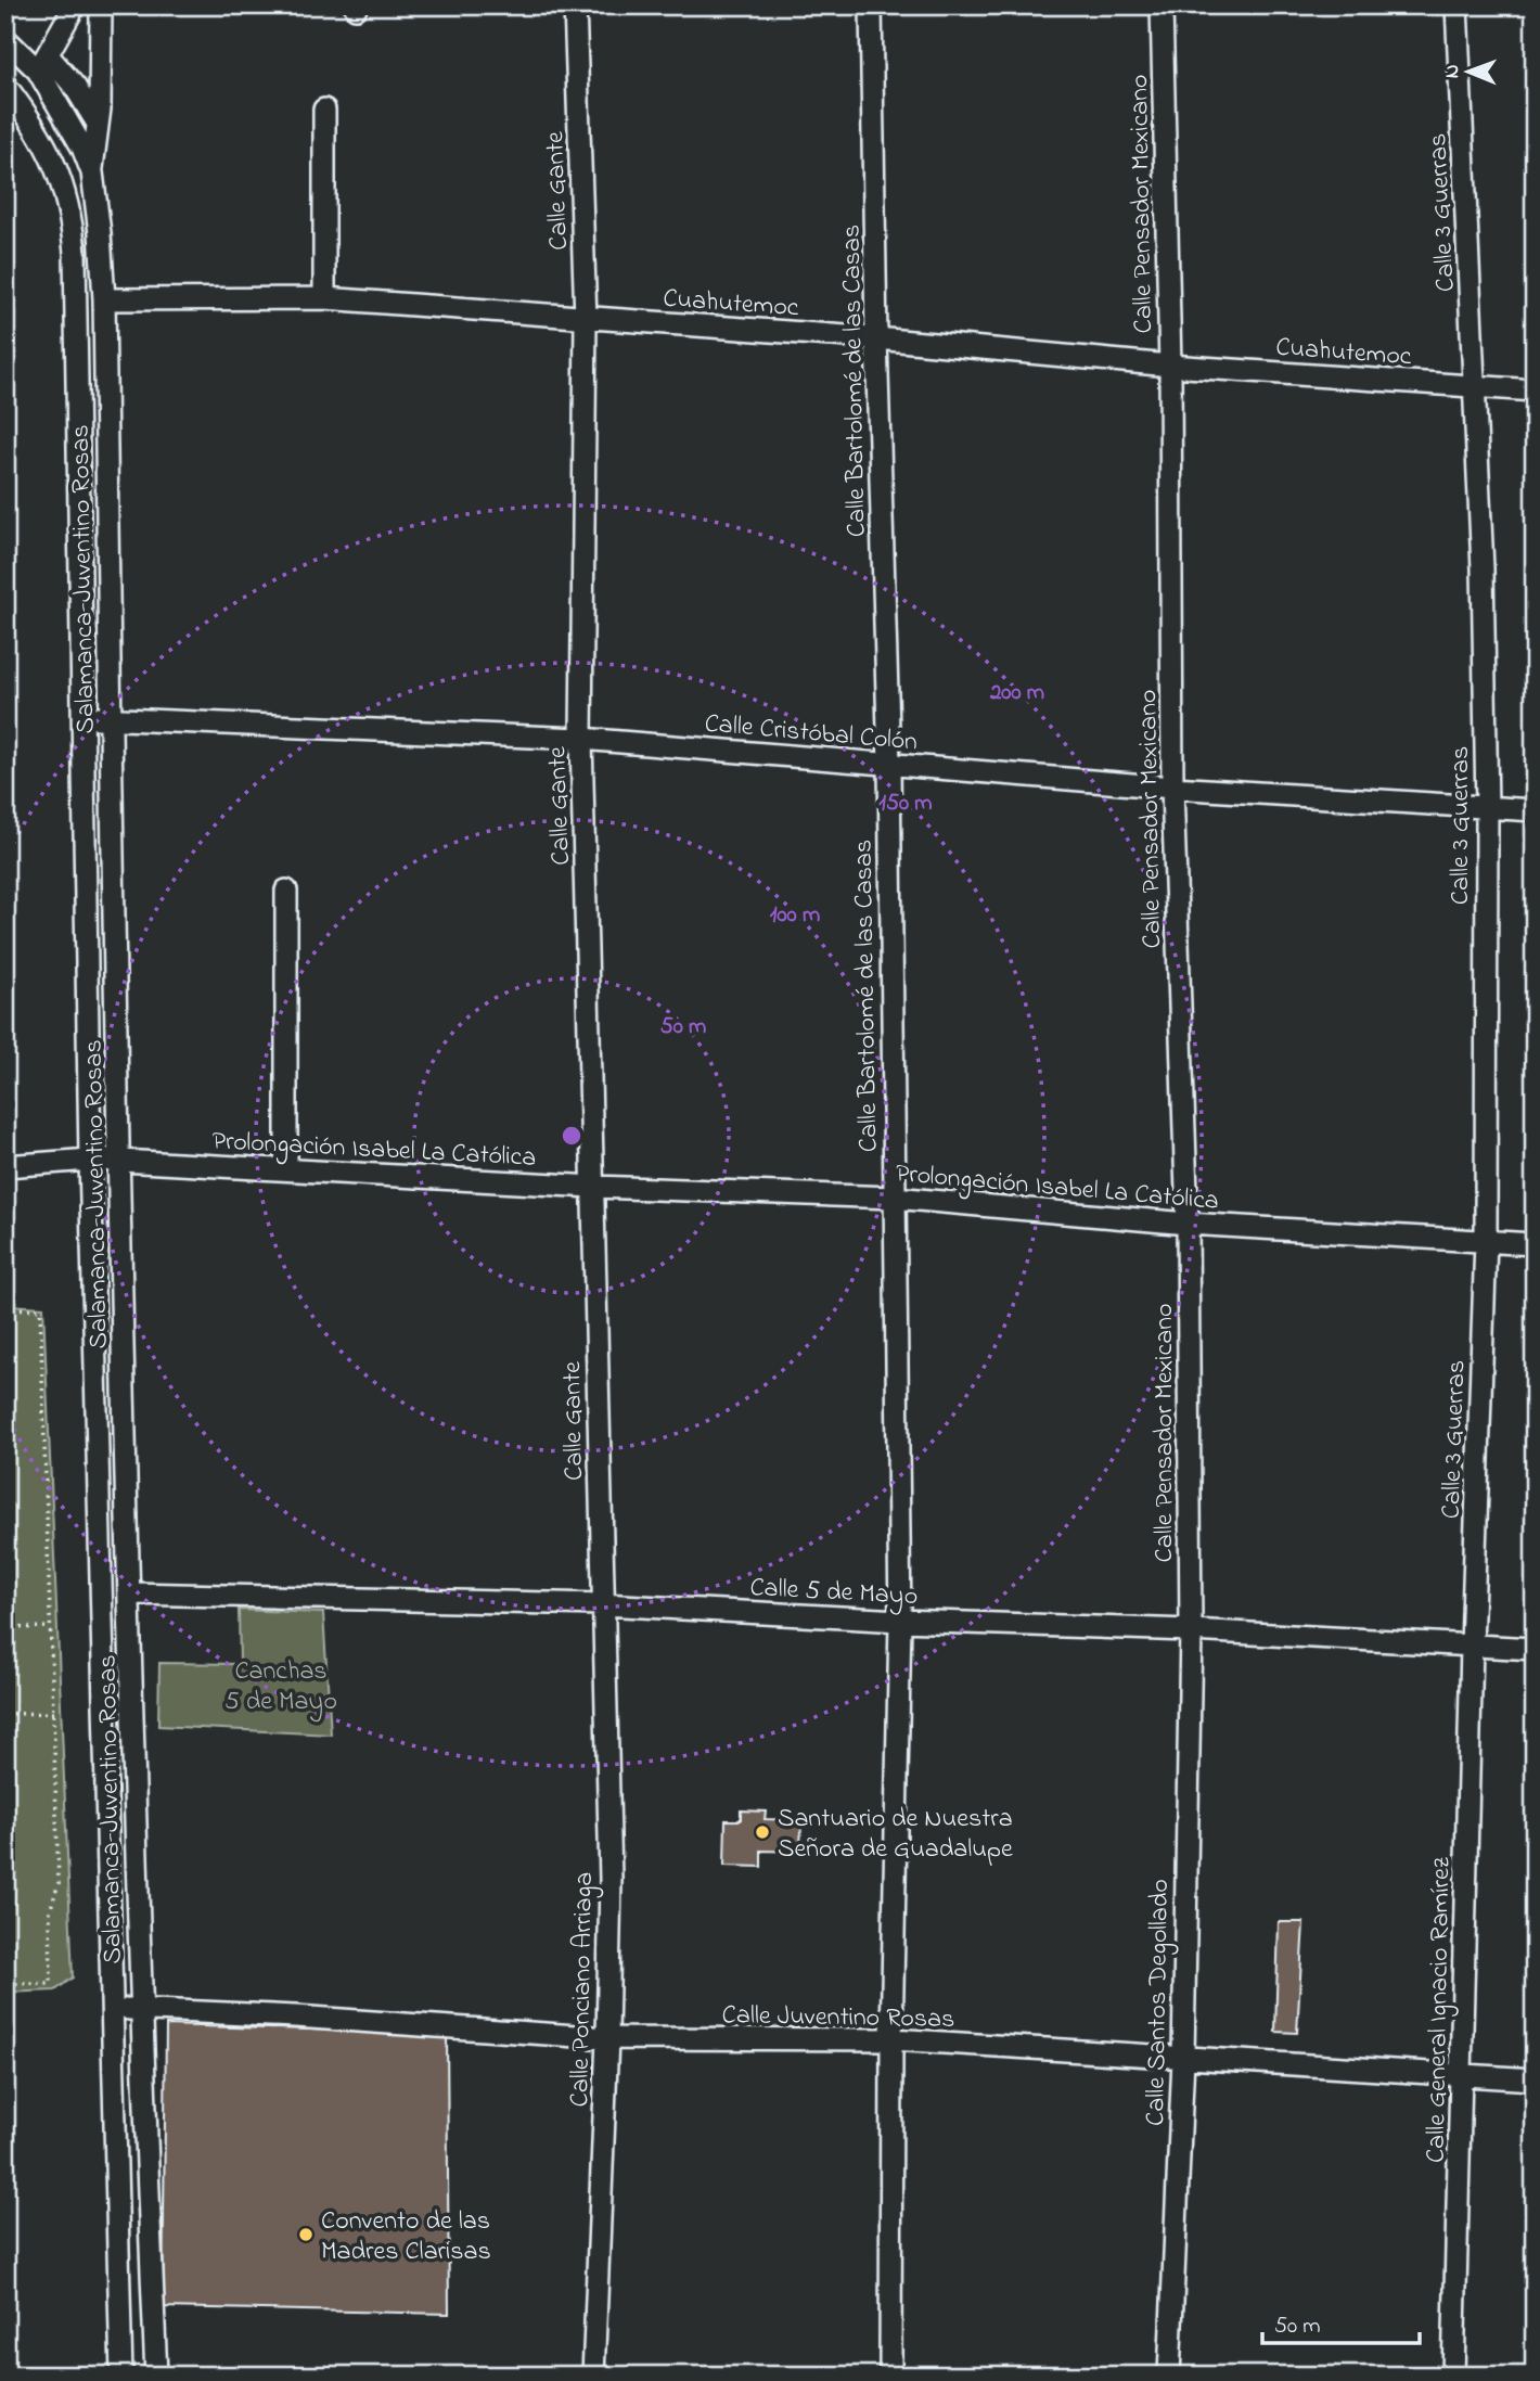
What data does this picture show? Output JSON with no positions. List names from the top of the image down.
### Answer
{
  "streets": {
    "street": [
      "Calle Gante",
      "Calle Pensador Mexicano",
      "Calle 3 Guerras",
      "Cuahutemoc",
      "Calle Bartolomé de las Casas",
      "Salamanca-Juventino Rosas",
      "Calle Cristóbal Colón",
      "Prolongación Isabel La Católica",
      "Calle 5 de Mayo",
      "Calle Ponciano Arriaga",
      "Calle Santos Degollado",
      "Calle General Ignacio Ramírez",
      "Calle Juventino Rosas"
    ]
  },
  "crossings": [
    ["Calle Gante", "Cuahutemoc"],
    ["Calle Gante", "Calle Cristóbal Colón"],
    ["Calle Gante", "Prolongación Isabel La Católica"],
    ["Calle Gante", "Calle 5 de Mayo"],
    ["Calle Gante", "Calle Ponciano Arriaga"],
    ["Calle Pensador Mexicano", "Cuahutemoc"],
    ["Calle Pensador Mexicano", "Calle Cristóbal Colón"],
    ["Calle Pensador Mexicano", "Prolongación Isabel La Católica"],
    ["Calle Pensador Mexicano", "Calle 5 de Mayo"],
    ["Calle Pensador Mexicano", "Calle Santos Degollado"],
    ["Calle 3 Guerras", "Cuahutemoc"],
    ["Calle 3 Guerras", "Calle Cristóbal Colón"],
    ["Calle 3 Guerras", "Prolongación Isabel La Católica"],
    ["Calle 3 Guerras", "Calle 5 de Mayo"],
    ["Calle 3 Guerras", "Calle General Ignacio Ramírez"],
    ["Cuahutemoc", "Calle Bartolomé de las Casas"],
    ["Cuahutemoc", "Salamanca-Juventino Rosas"],
    ["Calle Bartolomé de las Casas", "Calle Cristóbal Colón"],
    ["Calle Bartolomé de las Casas", "Prolongación Isabel La Católica"],
    ["Calle Bartolomé de las Casas", "Calle 5 de Mayo"],
    ["Calle Bartolomé de las Casas", "Calle Juventino Rosas"],
    ["Salamanca-Juventino Rosas", "Calle Cristóbal Colón"],
    ["Salamanca-Juventino Rosas", "Prolongación Isabel La Católica"],
    ["Salamanca-Juventino Rosas", "Calle 5 de Mayo"],
    ["Salamanca-Juventino Rosas", "Calle Juventino Rosas"],
    ["Calle 5 de Mayo", "Calle Ponciano Arriaga"],
    ["Calle 5 de Mayo", "Calle Santos Degollado"],
    ["Calle 5 de Mayo", "Calle General Ignacio Ramírez"],
    ["Calle Ponciano Arriaga", "Calle Juventino Rosas"],
    ["Calle Santos Degollado", "Calle Juventino Rosas"],
    ["Calle General Ignacio Ramírez", "Calle Juventino Rosas"]
  ],
  "parks": ["Canchas 5 de Mayo"],
  "places": ["Santuario de Nuestra Señora de Guadalupe", "Convento de las Madres Clarisas"],
  "scale_bar": "50 m",
  "north": "left",
  "rings": [
    "200 m",
    "150 m",
    "100 m",
    "50 m"
  ]
}
